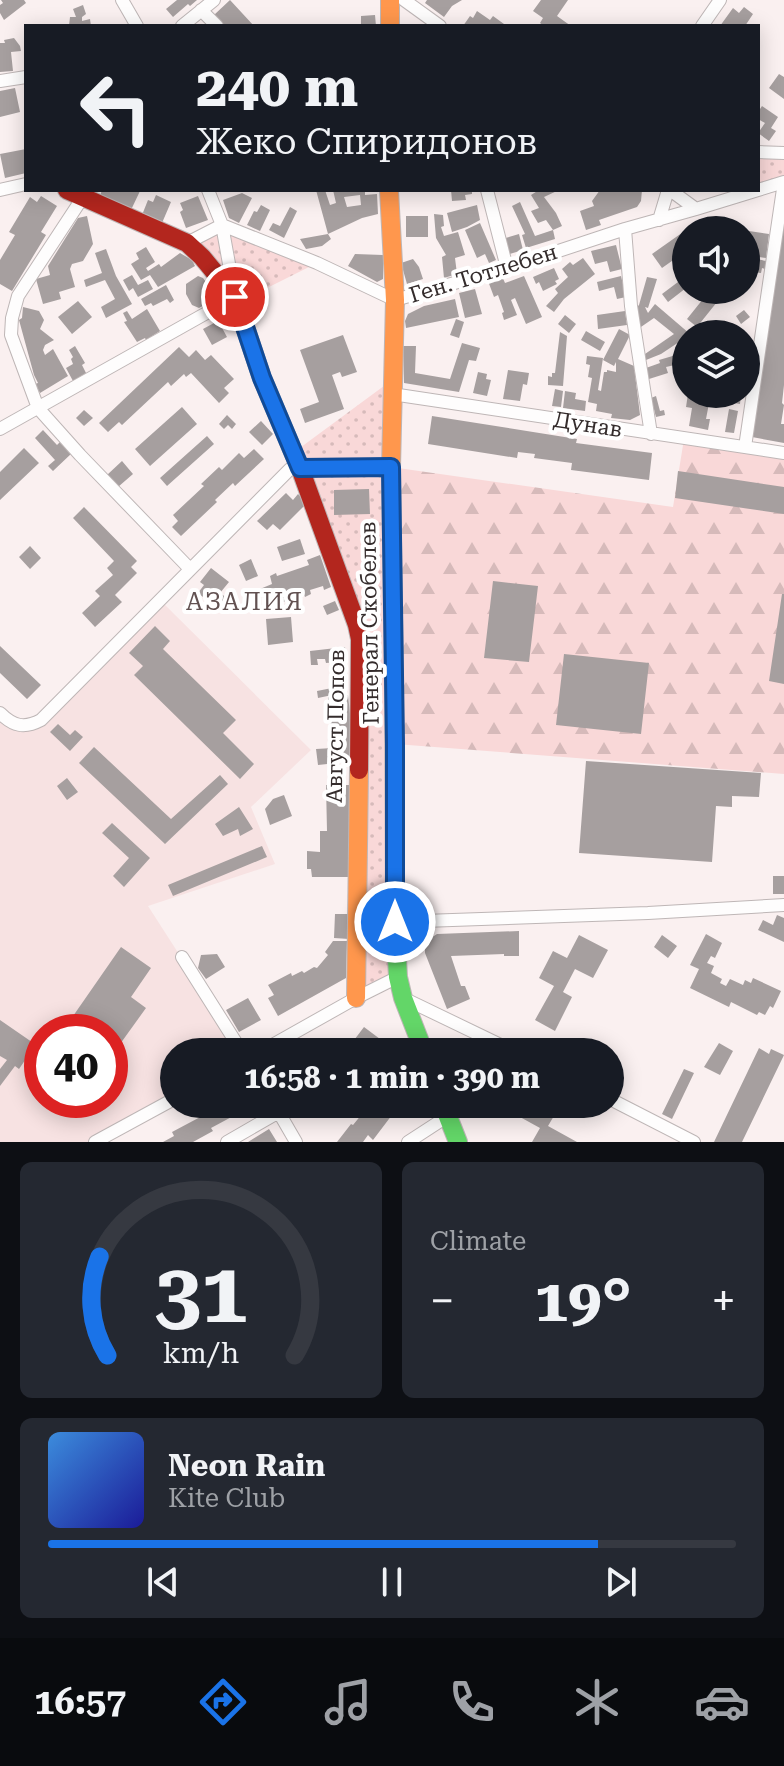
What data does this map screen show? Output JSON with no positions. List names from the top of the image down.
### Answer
{
  "streets": {
    "street": [
      "Ген. Тотлебен",
      "Дунав",
      "Генерал Скобелев",
      "Август Попов"
    ]
  },
  "crossings": [
    ["Ген. Тотлебен", "Генерал Скобелев"],
    ["Дунав", "Генерал Скобелев"]
  ],
  "districts": ["АЗАЛИЯ"],
  "page": {
    "turn": ["240 m", "Жеко Спиридонов"],
    "limit": "40",
    "trip": "16:58 · 1 min · 390 m",
    "tile": "Climate",
    "heat": ["−", "19°", "+"],
    "song": ["Neon Rain", "Kite Club"],
    "tabs": "16:57",
    "gauge": ["31", "km/h"]
  }
}
